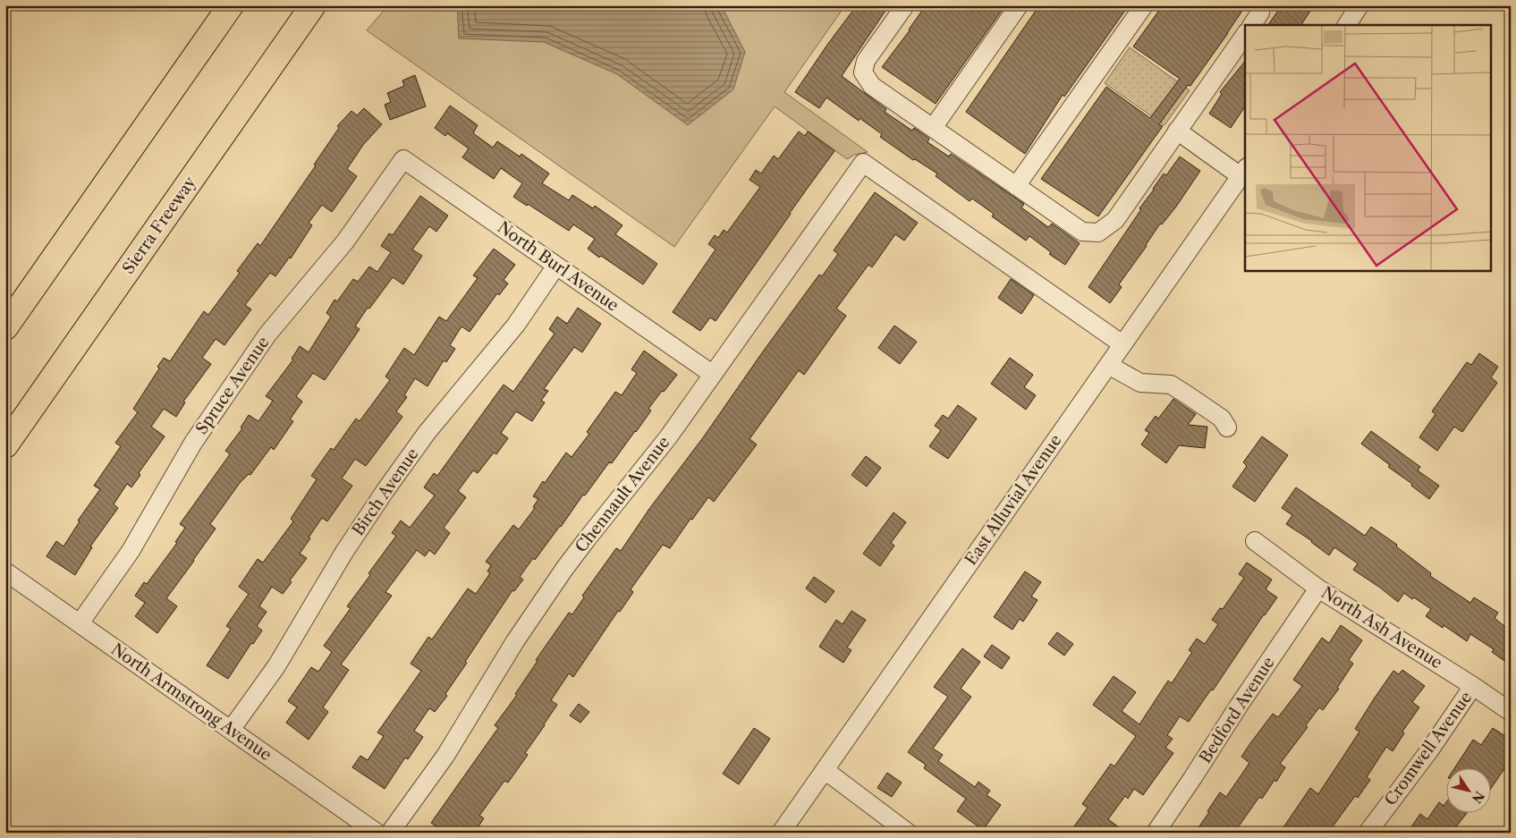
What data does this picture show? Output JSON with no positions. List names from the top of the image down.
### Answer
{
  "streets": {
    "highway": ["Sierra Freeway"],
    "street": [
      "North Burl Avenue",
      "Spruce Avenue",
      "Birch Avenue",
      "Chennault Avenue",
      "East Alluvial Avenue",
      "North Ash Avenue",
      "North Armstrong Avenue",
      "Bedford Avenue",
      "Cromwell Avenue"
    ]
  },
  "crossings": [
    ["North Burl Avenue", "Spruce Avenue"],
    ["North Burl Avenue", "Birch Avenue"],
    ["North Burl Avenue", "Chennault Avenue"],
    ["Spruce Avenue", "North Armstrong Avenue"],
    ["Birch Avenue", "North Armstrong Avenue"],
    ["Chennault Avenue", "East Alluvial Avenue"],
    ["North Ash Avenue", "Bedford Avenue"],
    ["North Ash Avenue", "Cromwell Avenue"]
  ],
  "north": "bottom right"
}
